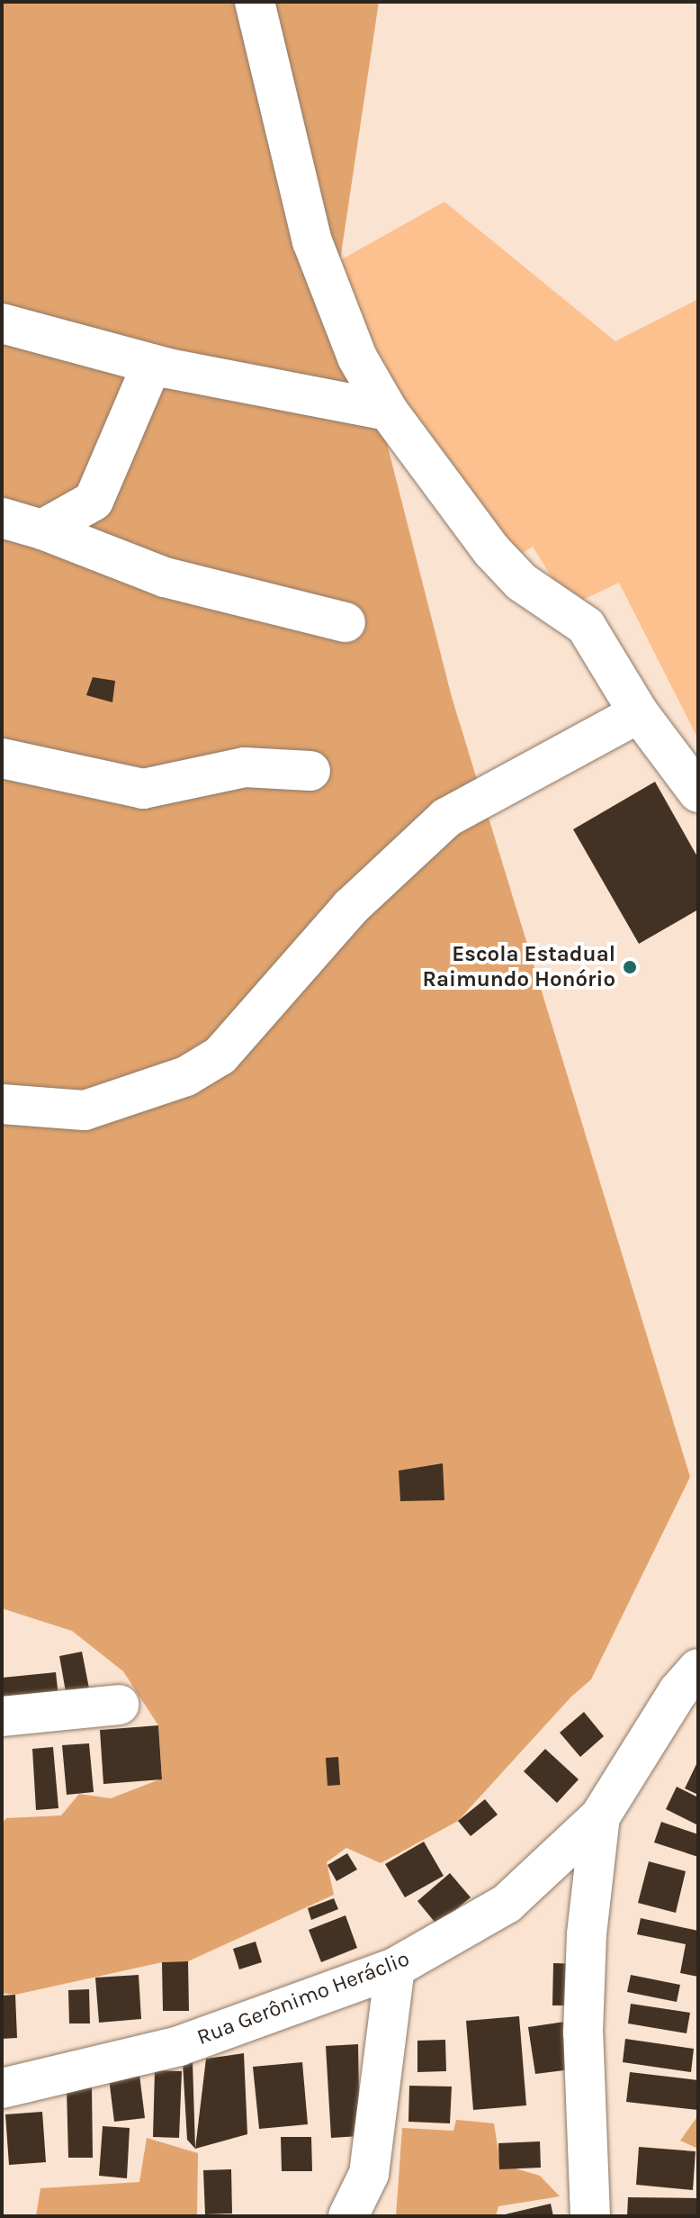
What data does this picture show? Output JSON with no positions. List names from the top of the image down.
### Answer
{
  "streets": {
    "street": ["Rua Gerônimo Heráclio"]
  },
  "places": ["Escola Estadual Raimundo Honório"]
}
